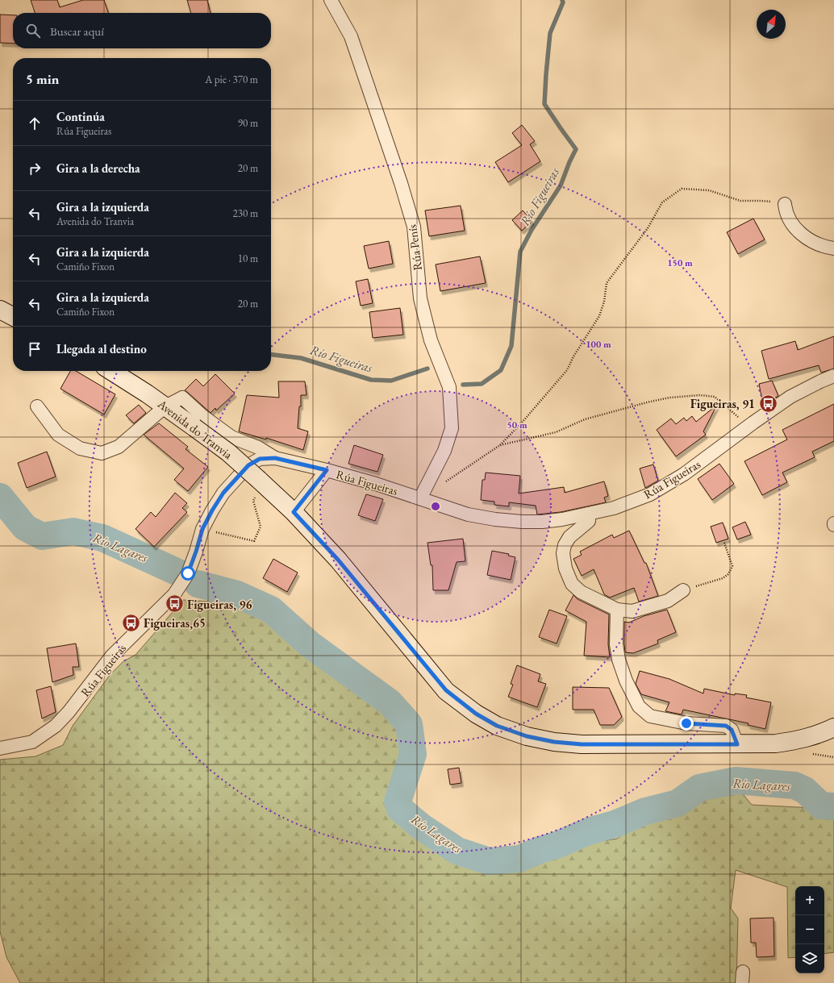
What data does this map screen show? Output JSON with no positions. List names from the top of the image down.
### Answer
{
  "streets": {
    "main road": ["Avenida do Tranvia"],
    "street": ["Rúa Penís", "Rúa Figueiras"]
  },
  "crossings": [
    ["Rúa Penís", "Rúa Figueiras"]
  ],
  "water": ["Río Figueiras", "Río Lagares"],
  "places": {
    "bus stop": ["Figueiras, 91", "Figueiras, 96", "Figueiras,65"]
  },
  "north": "top right",
  "page": {
    "search": "Buscar aquí",
    "heading": ["5 min", "A pie · 370 m"],
    "list": [
      ["Continúa", "Rúa Figueiras", "90 m"],
      ["Gira a la derecha", "20 m"],
      ["Gira a la izquierda", "Avenida do Tranvia", "230 m"],
      ["Gira a la izquierda", "Camiño Fixon", "10 m"],
      ["Gira a la izquierda", "Camiño Fixon", "20 m"],
      "Llegada al destino"
    ],
    "map_buttons": ["+", "−"]
  },
  "rings": ["150 m", "100 m", "50 m"]
}
